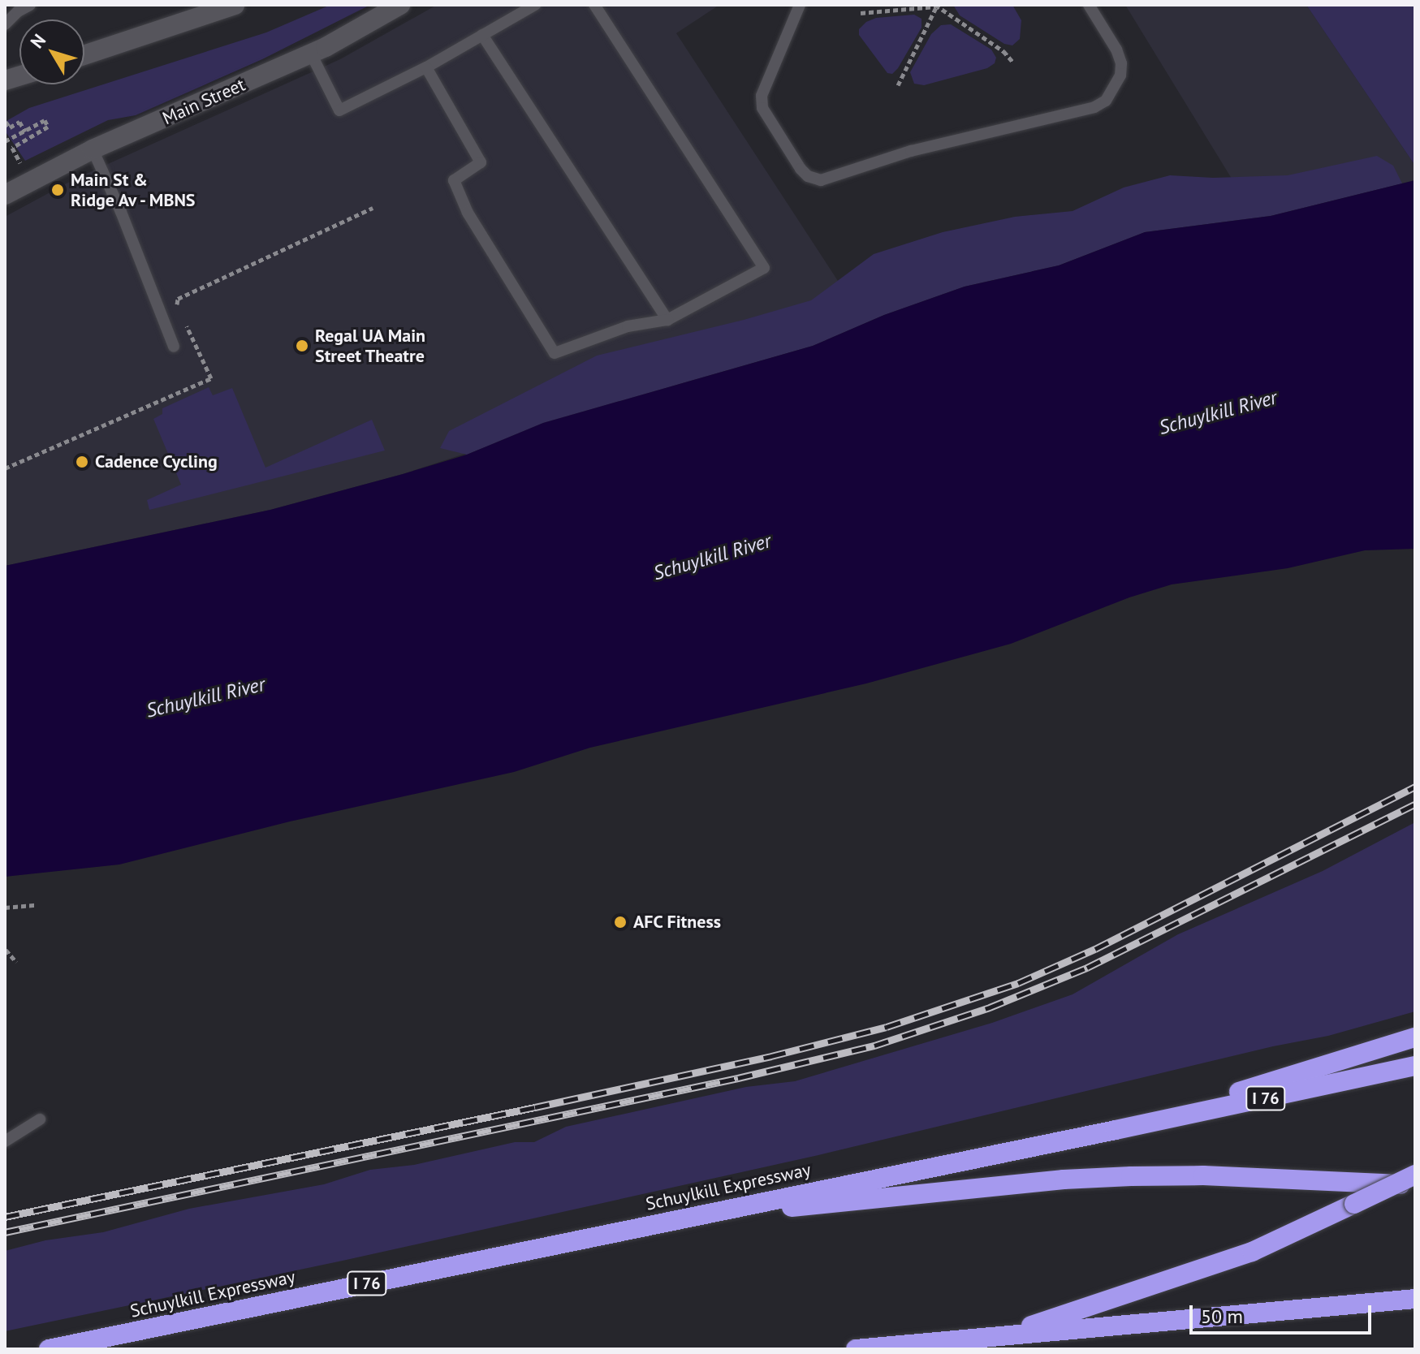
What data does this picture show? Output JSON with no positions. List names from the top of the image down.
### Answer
{
  "streets": {
    "highway": ["I 76", "Schuylkill Expressway"],
    "street": ["Main Street"]
  },
  "water": ["Schuylkill River"],
  "places": [
    "Main St & Ridge Av - MBNS",
    "Regal UA Main Street Theatre",
    "Cadence Cycling",
    "AFC Fitness"
  ],
  "scale_bar": "50 m",
  "north": "top left"
}
